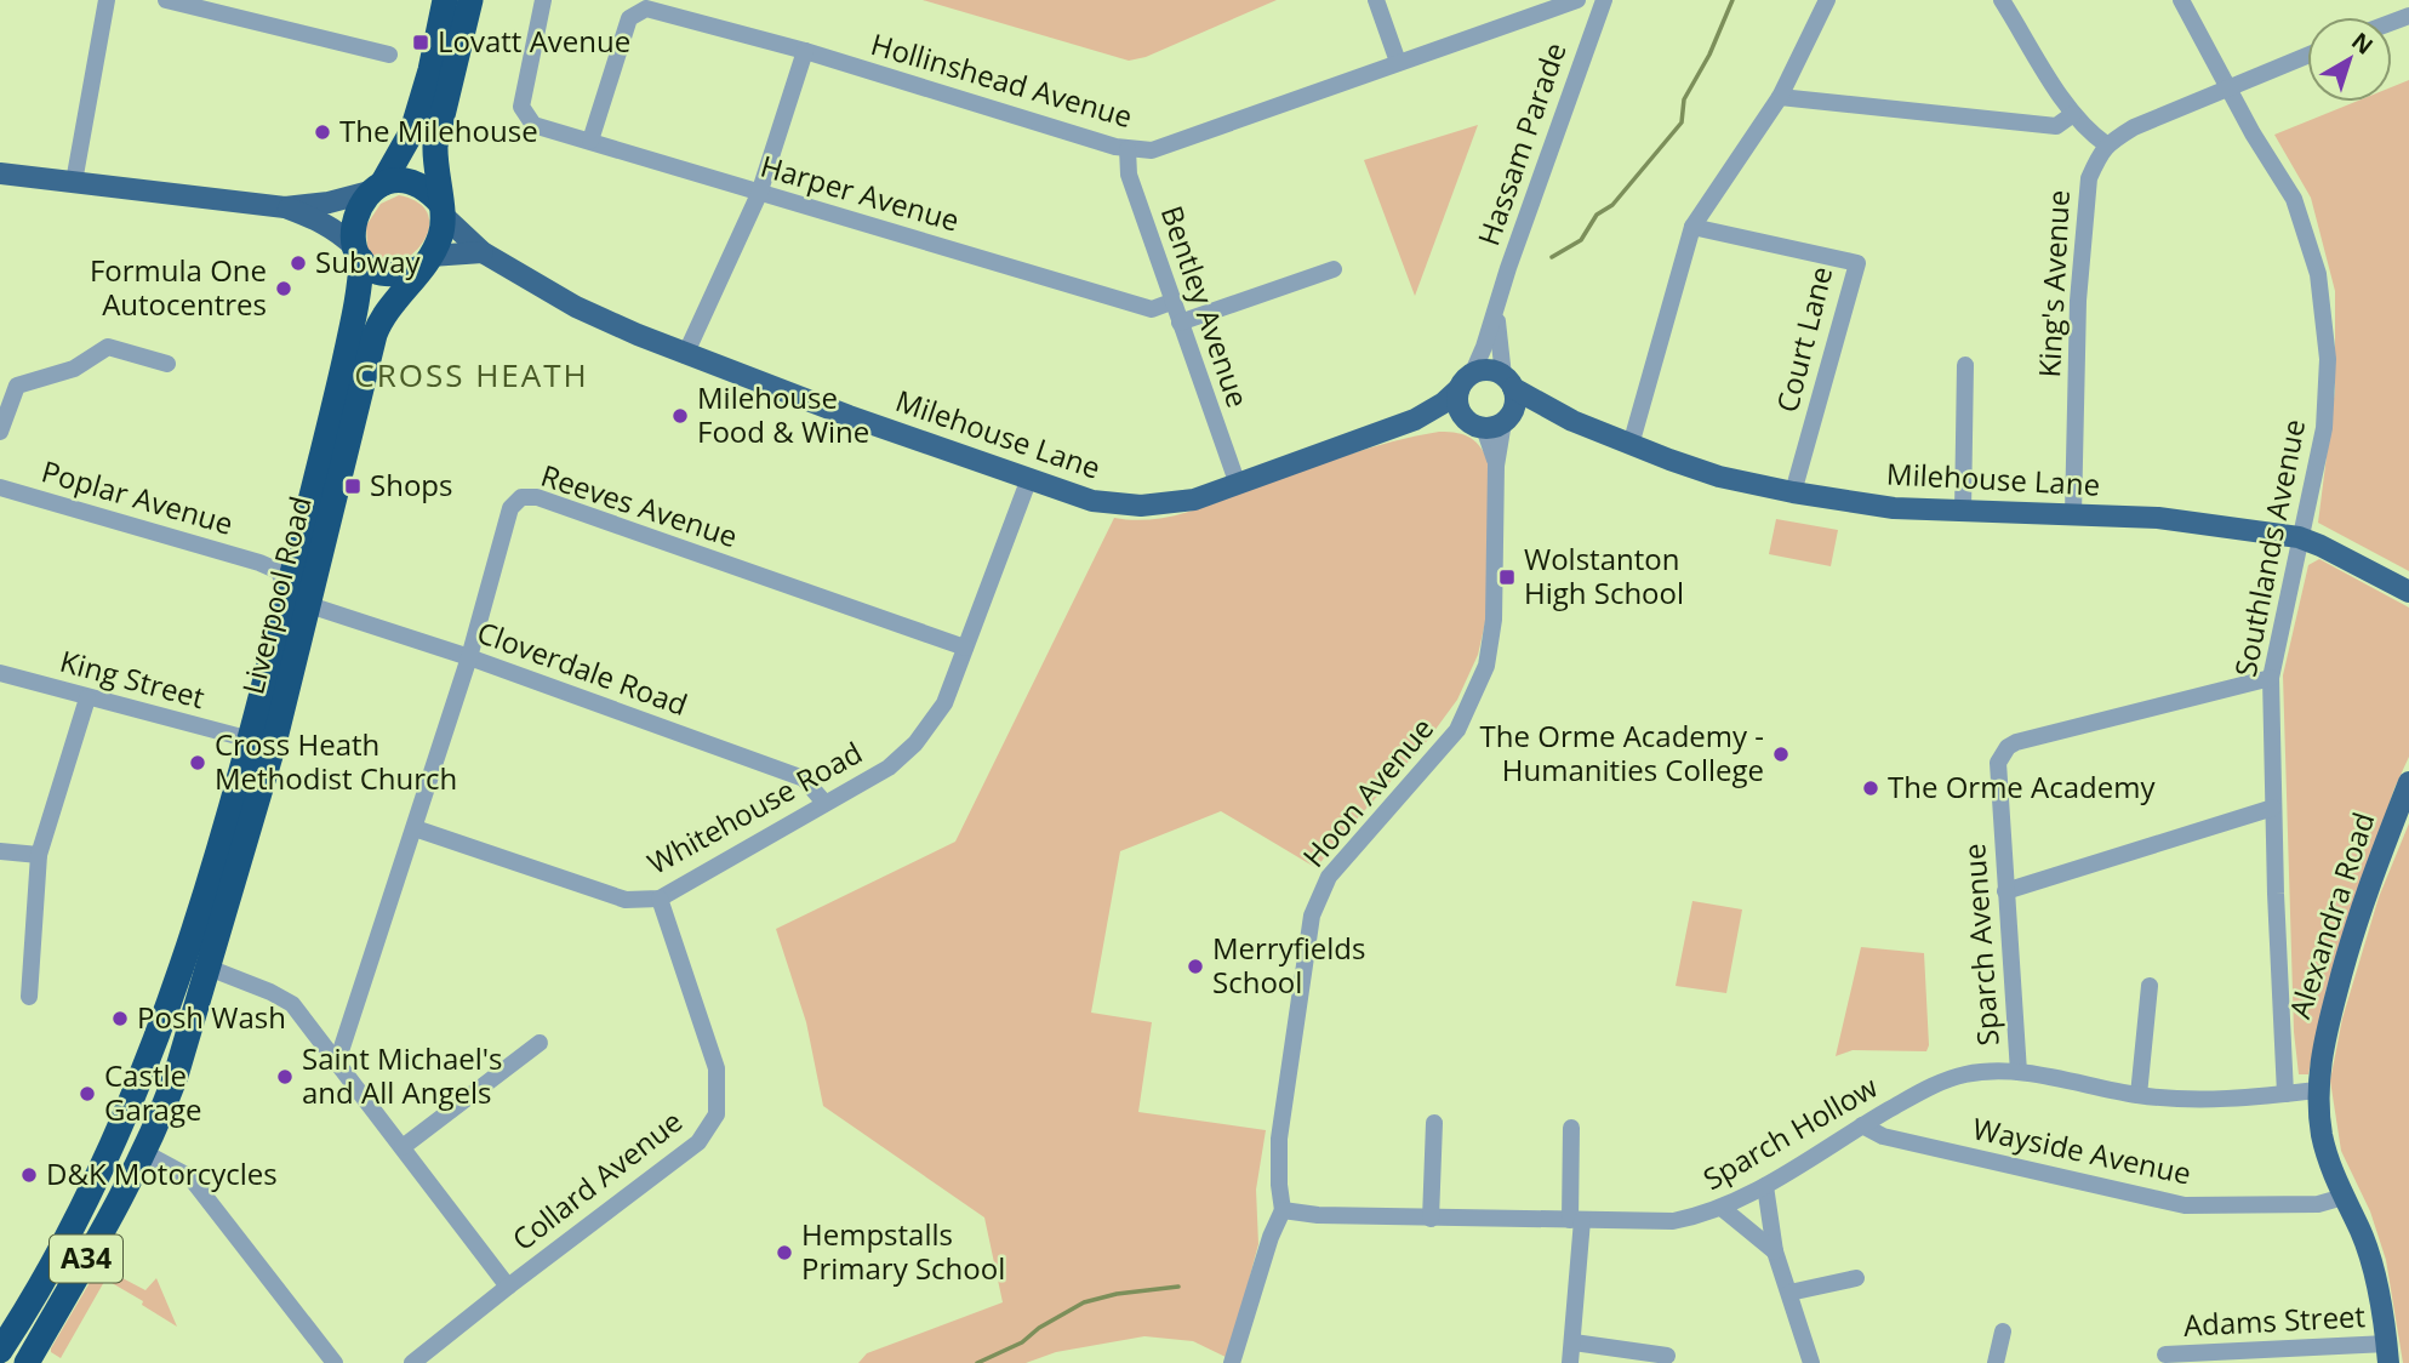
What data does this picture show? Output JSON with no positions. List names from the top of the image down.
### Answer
{
  "streets": {
    "highway": ["Liverpool Road", "A34"],
    "main road": ["Milehouse Lane", "Alexandra Road"],
    "street": [
      "Hollinshead Avenue",
      "Hassam Parade",
      "Harper Avenue",
      "King's Avenue",
      "Bentley Avenue",
      "Court Lane",
      "Poplar Avenue",
      "Reeves Avenue",
      "Southlands Avenue",
      "Cloverdale Road",
      "King Street",
      "Hoon Avenue",
      "Whitehouse Road",
      "Sparch Avenue",
      "Sparch Hollow",
      "Wayside Avenue",
      "Collard Avenue",
      "Adams Street"
    ]
  },
  "crossings": [
    ["Hollinshead Avenue", "Harper Avenue"],
    ["Hollinshead Avenue", "Bentley Avenue"],
    ["Hassam Parade", "Milehouse Lane"],
    ["Hassam Parade", "Hoon Avenue"],
    ["Harper Avenue", "Bentley Avenue"],
    ["King's Avenue", "Milehouse Lane"],
    ["Bentley Avenue", "Milehouse Lane"],
    ["Court Lane", "Milehouse Lane"],
    ["Milehouse Lane", "Southlands Avenue"],
    ["Milehouse Lane", "Liverpool Road"],
    ["Milehouse Lane", "Hoon Avenue"],
    ["Milehouse Lane", "Whitehouse Road"],
    ["Poplar Avenue", "Liverpool Road"],
    ["Poplar Avenue", "Cloverdale Road"],
    ["Reeves Avenue", "Cloverdale Road"],
    ["Reeves Avenue", "Whitehouse Road"],
    ["Southlands Avenue", "Sparch Avenue"],
    ["Southlands Avenue", "Sparch Hollow"],
    ["Liverpool Road", "Cloverdale Road"],
    ["Liverpool Road", "King Street"],
    ["Liverpool Road", "A34"],
    ["Cloverdale Road", "Whitehouse Road"],
    ["Hoon Avenue", "Sparch Hollow"],
    ["Whitehouse Road", "Collard Avenue"],
    ["Alexandra Road", "Sparch Hollow"],
    ["Alexandra Road", "Wayside Avenue"],
    ["Alexandra Road", "Adams Street"],
    ["Sparch Avenue", "Sparch Hollow"],
    ["Sparch Hollow", "Wayside Avenue"]
  ],
  "districts": ["CROSS HEATH"],
  "places": {
    "transit": ["Lovatt Avenue", "Shops", "Wolstanton High School"],
    "other": [
      "The Milehouse",
      "Subway",
      "Formula One Autocentres",
      "Milehouse Food & Wine",
      "The Orme Academy - Humanities College",
      "Cross Heath Methodist Church",
      "The Orme Academy",
      "Merryfields School",
      "Posh Wash",
      "Saint Michael's and All Angels",
      "Castle Garage",
      "D&K Motorcycles",
      "Hempstalls Primary School"
    ]
  },
  "north": "top right"
}
